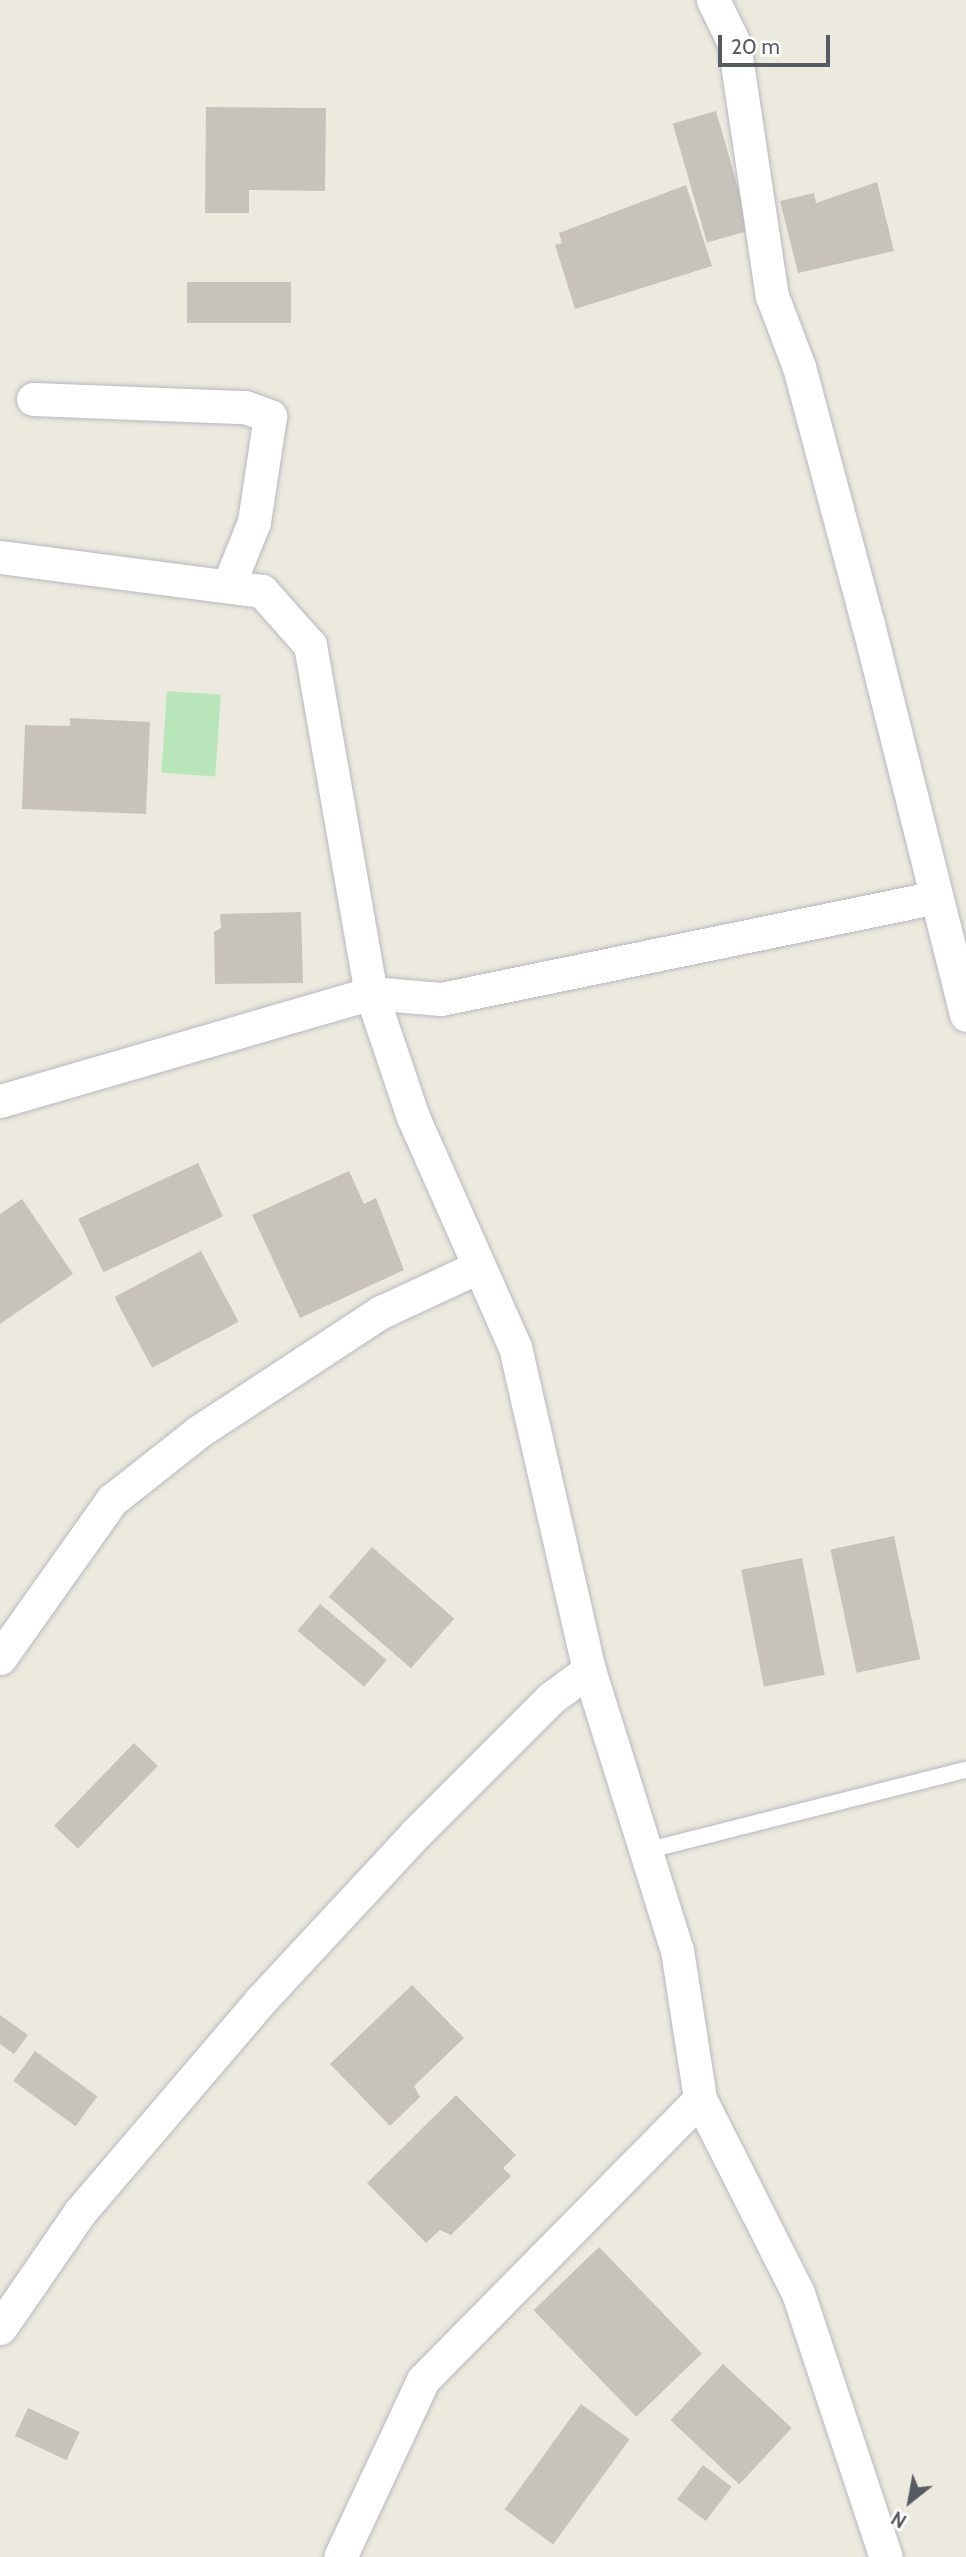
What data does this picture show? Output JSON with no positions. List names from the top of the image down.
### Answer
{
  "scale_bar": "20 m",
  "north": "bottom left"
}
